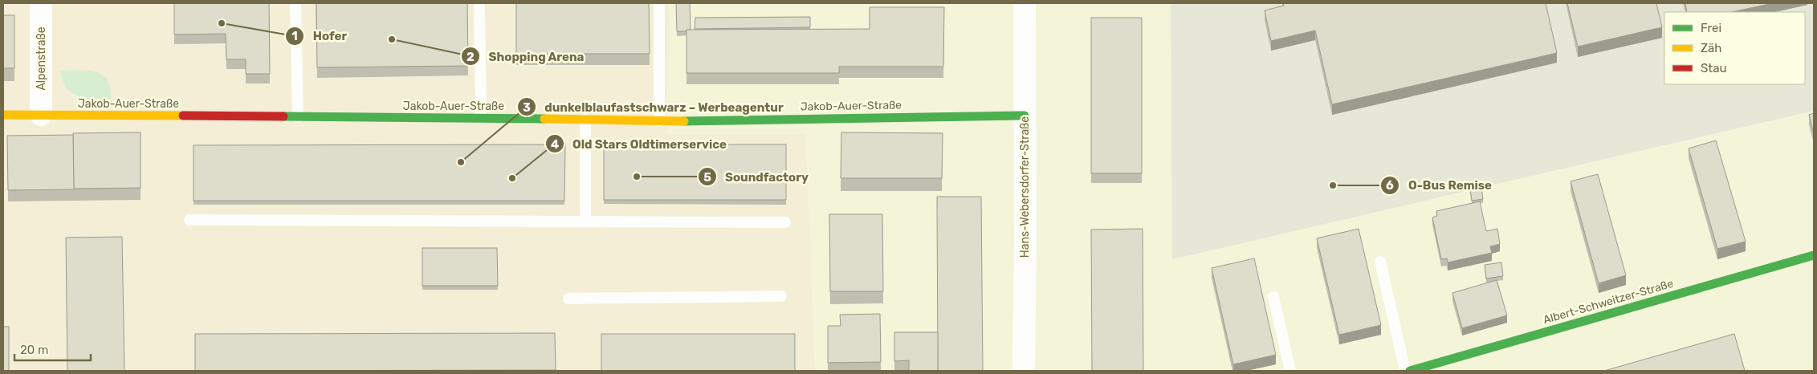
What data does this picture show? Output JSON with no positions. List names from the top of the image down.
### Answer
{
  "streets": {
    "street": [
      "Alpenstraße",
      "Jakob-Auer-Straße",
      "Hans-Webersdorfer-Straße",
      "Albert-Schweitzer-Straße"
    ]
  },
  "crossings": [
    ["Alpenstraße", "Jakob-Auer-Straße"],
    ["Jakob-Auer-Straße", "Hans-Webersdorfer-Straße"]
  ],
  "places": [
    "Hofer",
    "Shopping Arena",
    "dunkelblaufastschwarz – Werbeagentur",
    "Soundfactory",
    "Old Stars Oldtimerservice",
    "O-Bus Remise"
  ],
  "legend": ["Frei", "Zäh", "Stau"],
  "scale_bar": "20 m"
}
